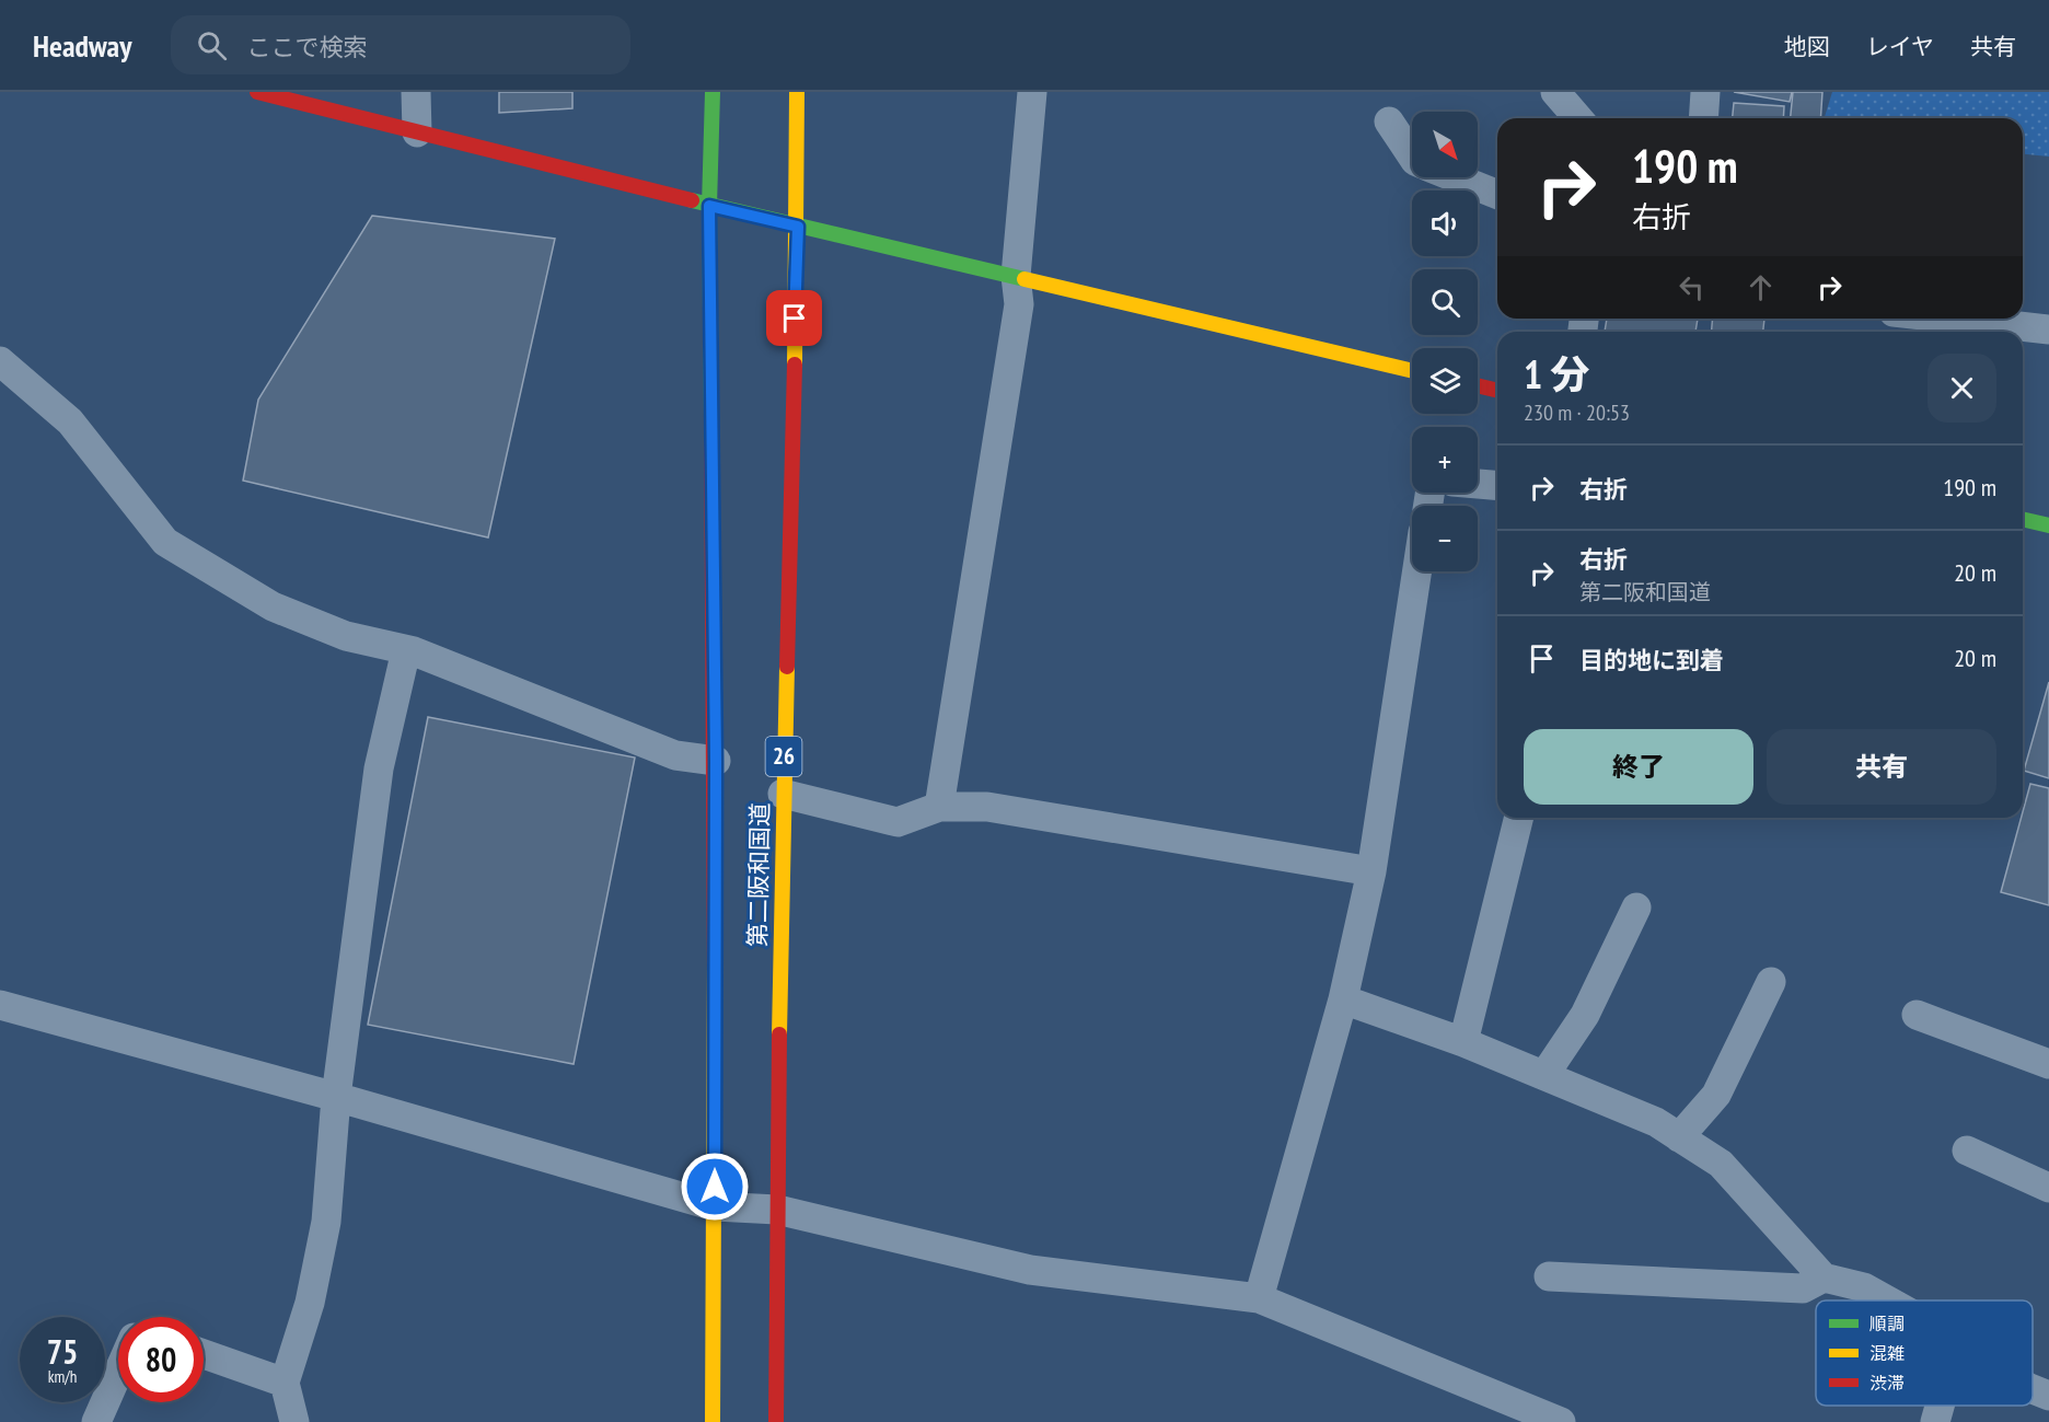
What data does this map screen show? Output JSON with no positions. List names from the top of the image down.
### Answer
{
  "streets": {
    "main road": ["26", "第二阪和国道"]
  },
  "legend": ["順調", "混雑", "渋滞"],
  "north": "bottom right",
  "page": {
    "header": "Headway",
    "search": "ここで検索",
    "nav": ["地図", "レイヤ", "共有"],
    "map_buttons": ["+", "−"],
    "turn": ["190 m", "右折"],
    "heading": ["1 分", "230 m · 20:53"],
    "list": [
      {
        "name": "右折",
        "value": "190 m"
      },
      {
        "name": "右折",
        "note": "第二阪和国道",
        "value": "20 m"
      },
      {
        "name": "目的地に到着",
        "value": "20 m"
      }
    ],
    "buttons": ["終了", "共有"],
    "speed": "75 km/h",
    "limit": "80"
  }
}
